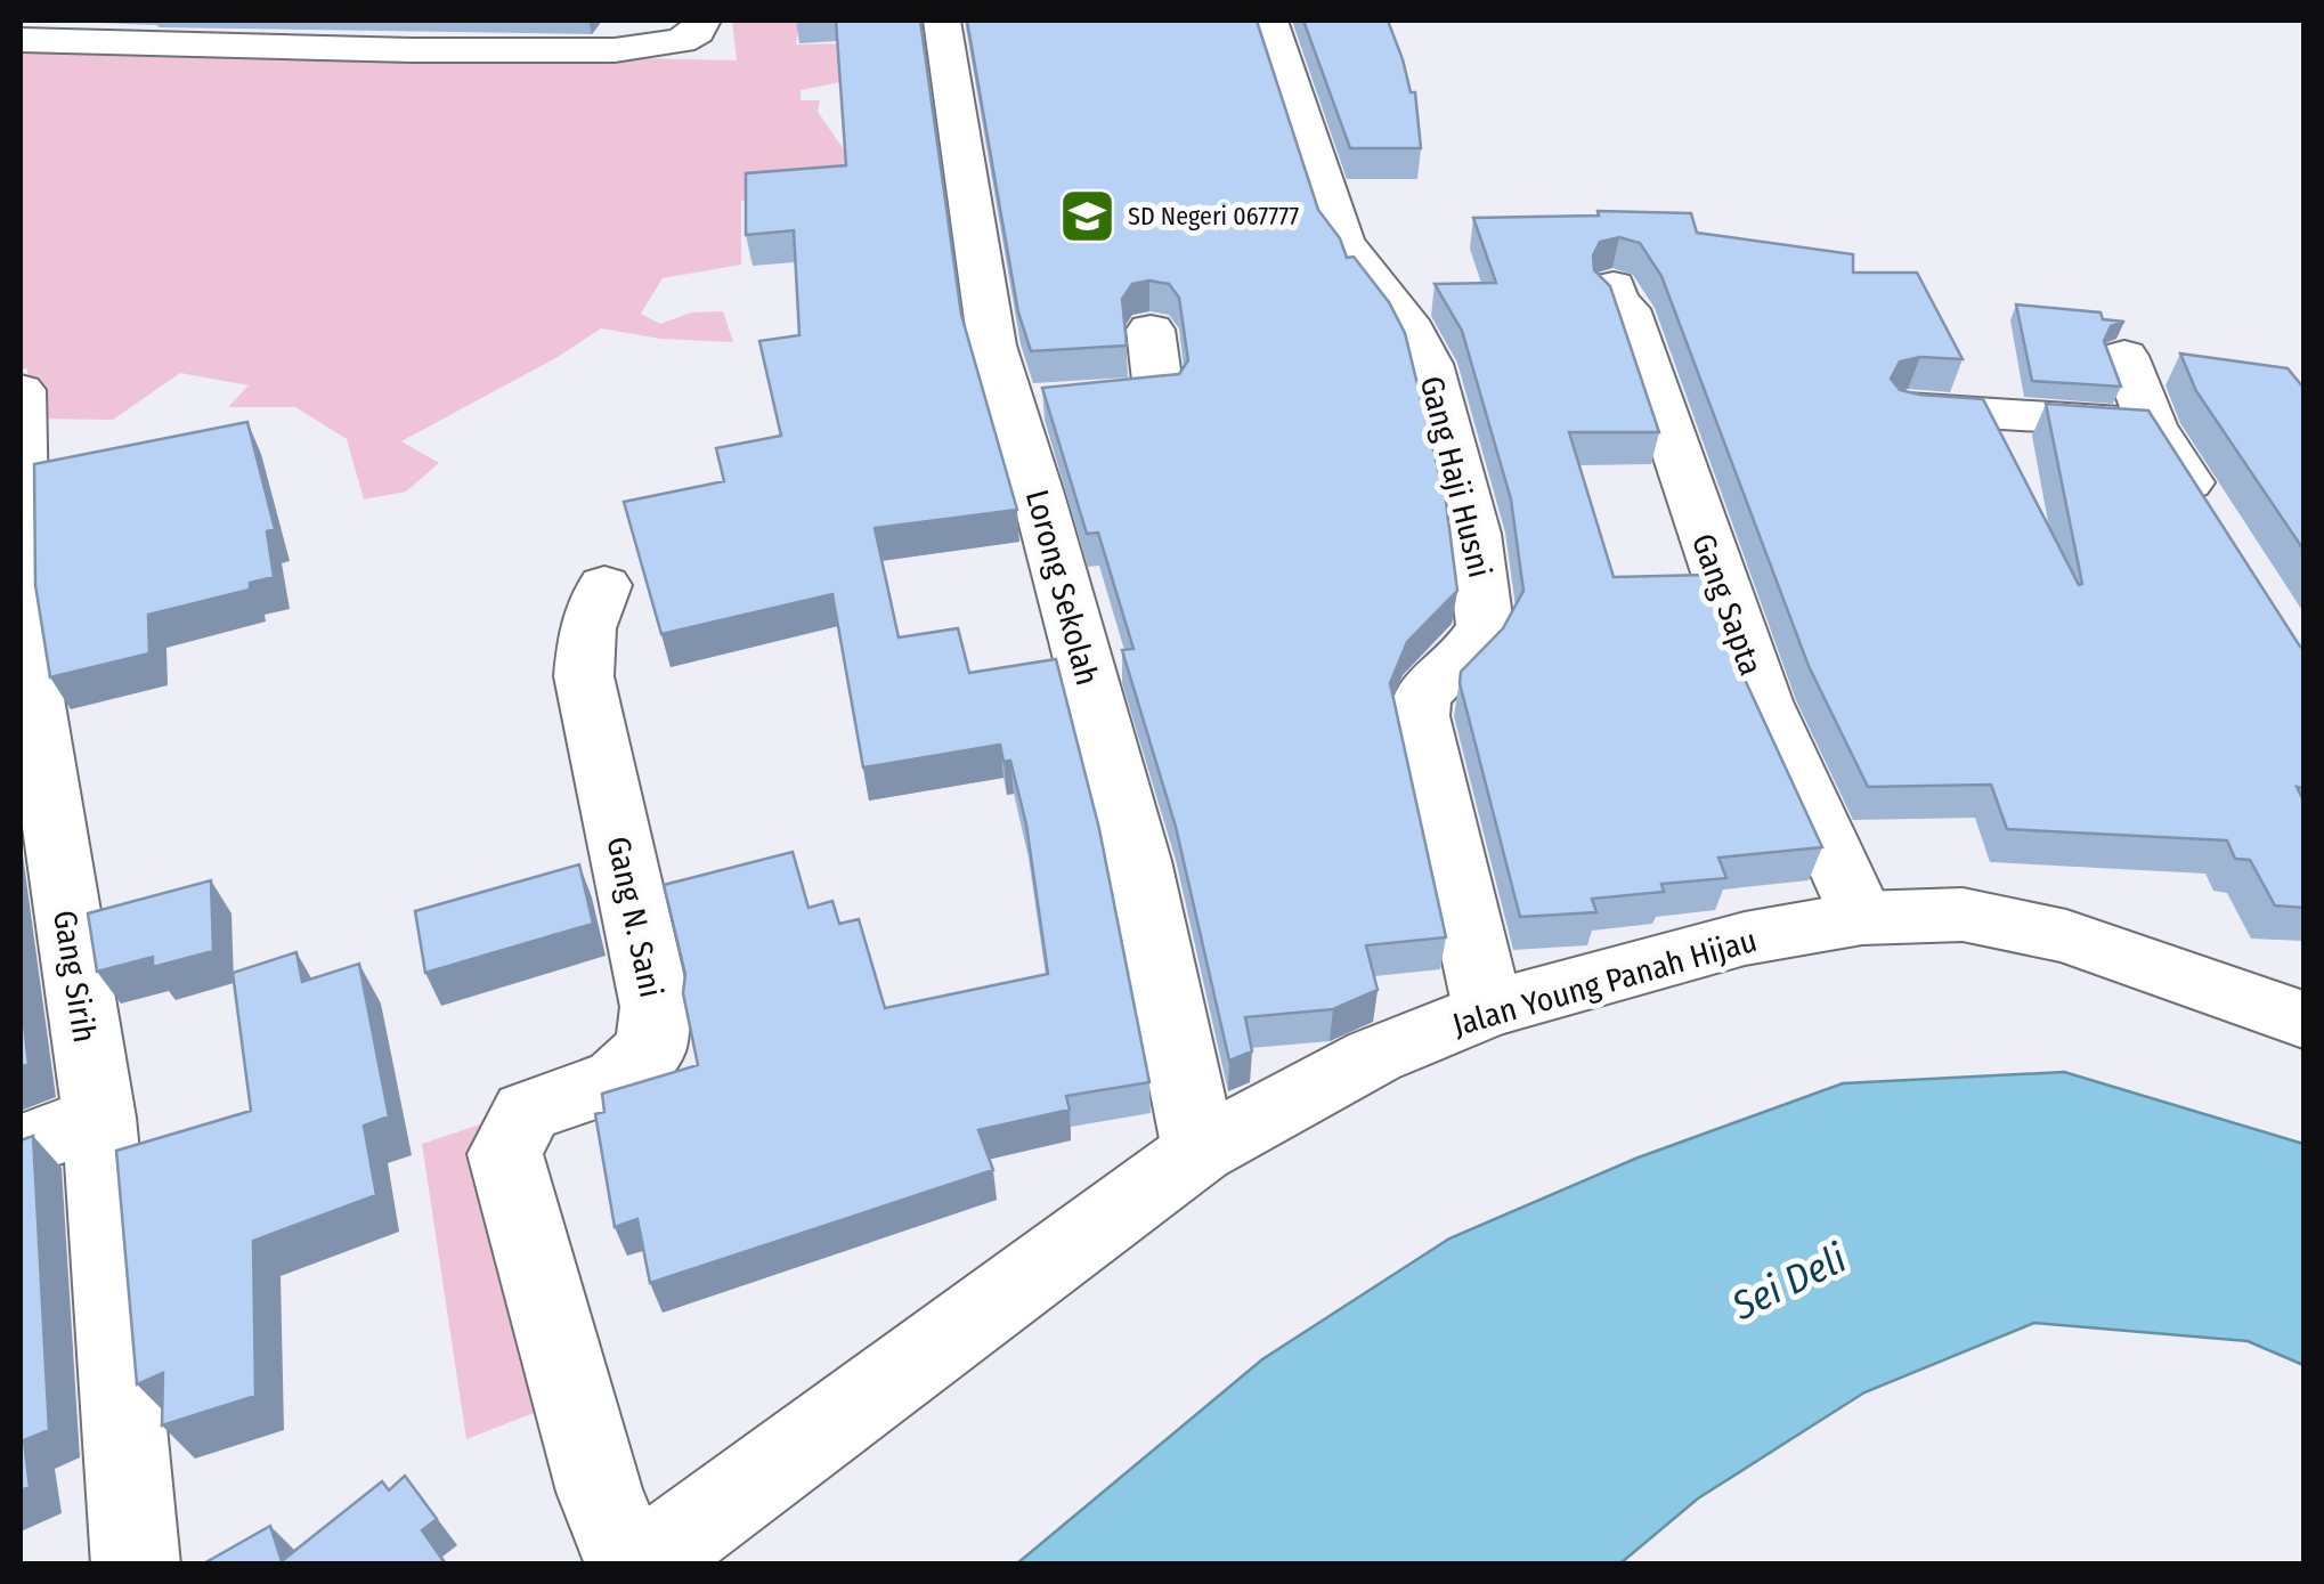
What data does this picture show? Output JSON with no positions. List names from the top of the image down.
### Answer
{
  "streets": {
    "street": [
      "Gang Haji Husni",
      "Lorong Sekolah",
      "Gang Sapta",
      "Gang N. Sani",
      "Gang Sirih",
      "Jalan Young Panah Hijau"
    ]
  },
  "crossings": [
    ["Gang Haji Husni", "Jalan Young Panah Hijau"],
    ["Lorong Sekolah", "Jalan Young Panah Hijau"],
    ["Gang Sapta", "Jalan Young Panah Hijau"]
  ],
  "water": ["Sei Deli"],
  "places": {
    "school or university": ["SD Negeri 067777"]
  }
}
